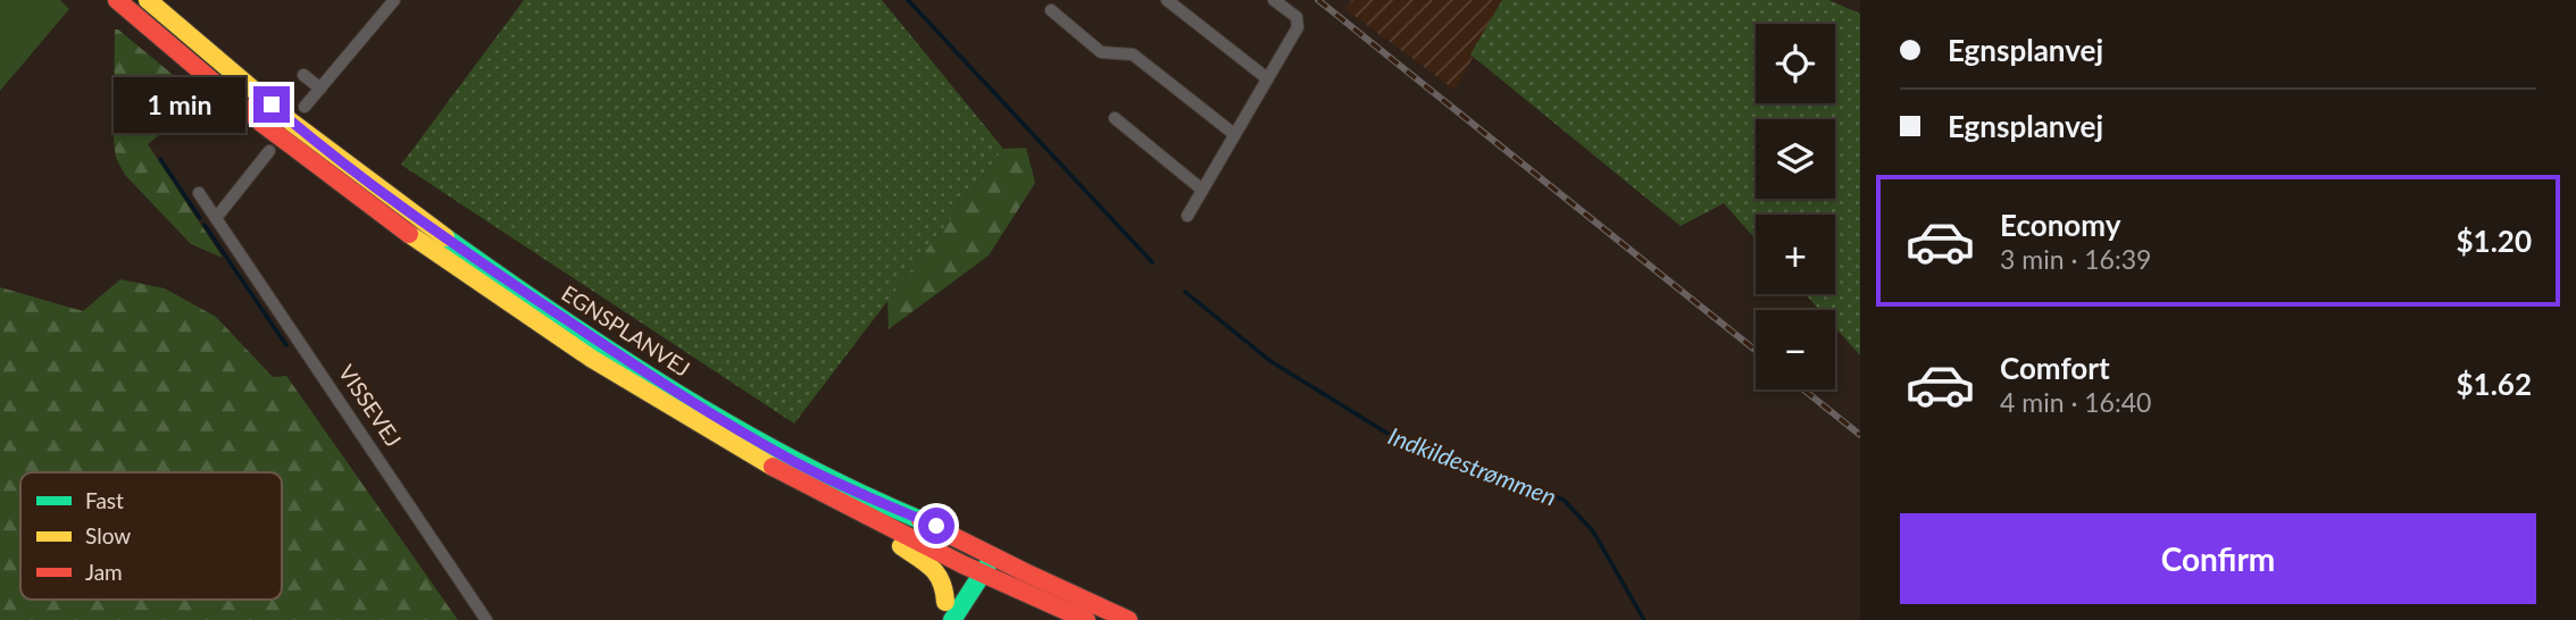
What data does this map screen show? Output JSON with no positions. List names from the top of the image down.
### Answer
{
  "streets": {
    "main road": ["EGNSPLANVEJ"],
    "street": ["VISSEVEJ"]
  },
  "water": ["Indkildestrømmen"],
  "legend": ["Fast", "Slow", "Jam"],
  "page": {
    "banner": ["Egnsplanvej", "Egnsplanvej"],
    "map_buttons": ["+", "−"],
    "bubble": "1 min",
    "list": [
      {
        "name": "Economy",
        "note": "3 min · 16:39",
        "value": "$1.20"
      },
      {
        "name": "Comfort",
        "note": "4 min · 16:40",
        "value": "$1.62"
      }
    ],
    "buttons": "Confirm"
  }
}
